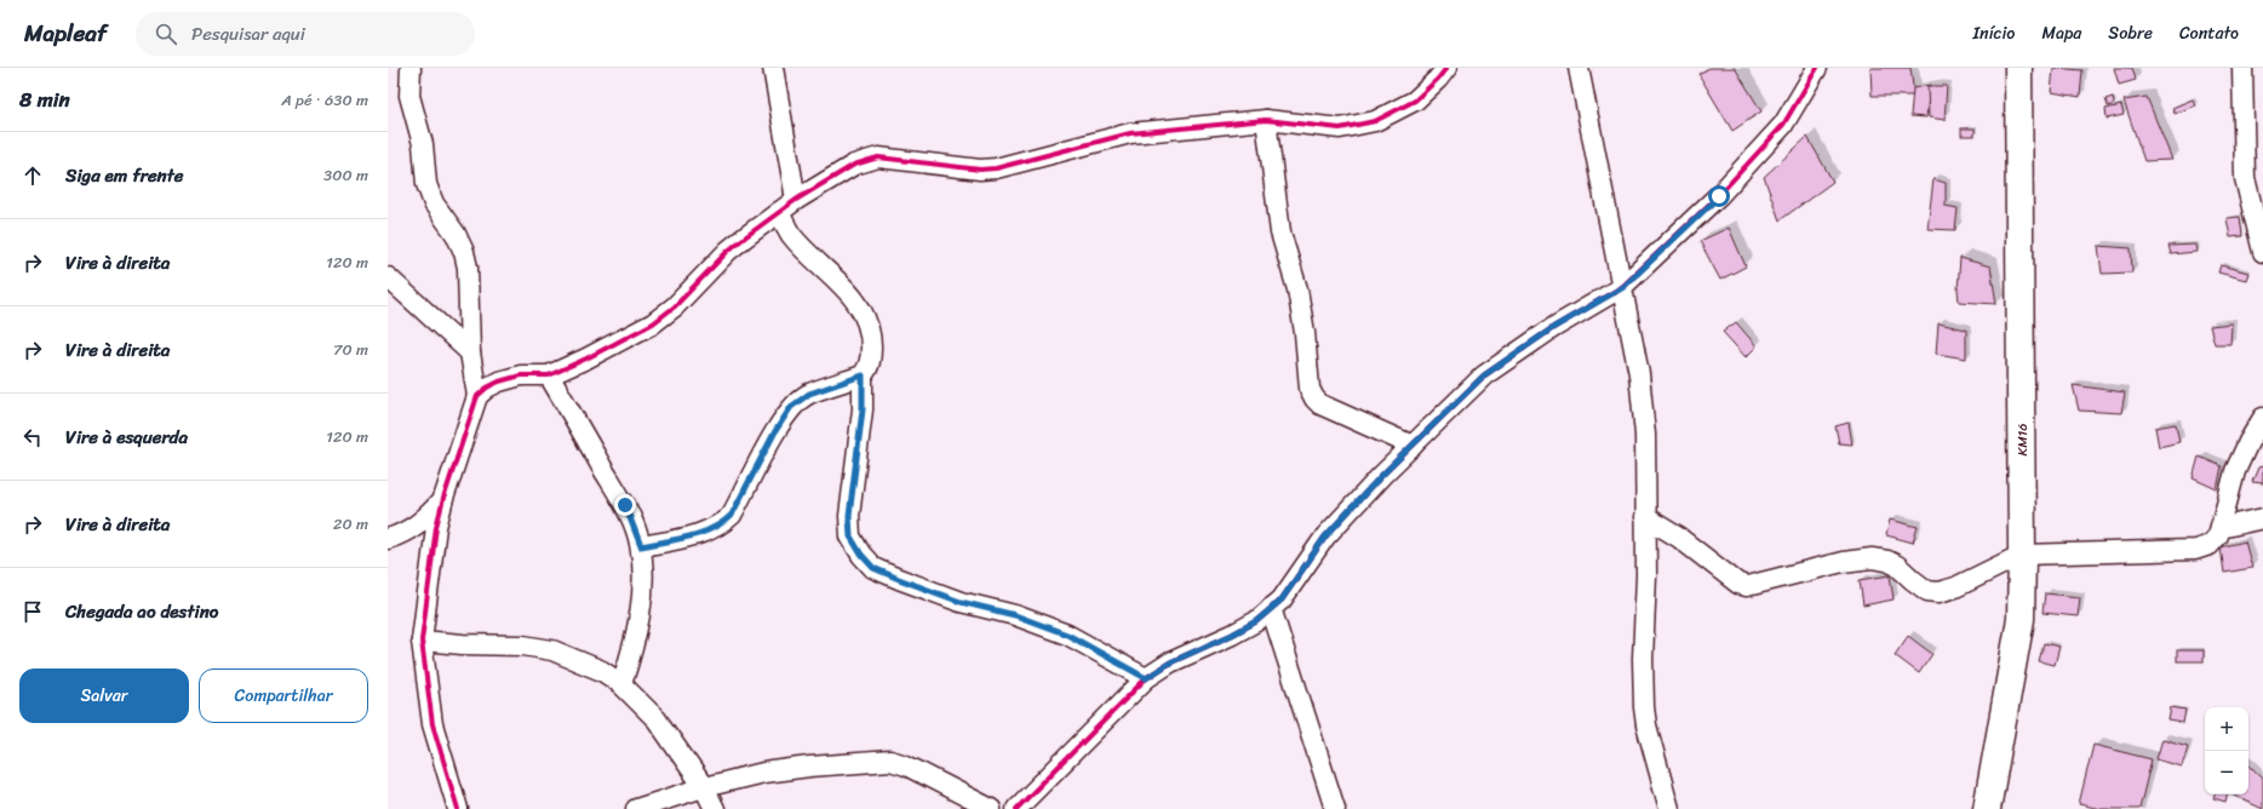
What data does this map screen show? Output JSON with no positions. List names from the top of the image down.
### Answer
{
  "streets": {
    "street": ["KM16"]
  },
  "page": {
    "header": "Mapleaf",
    "search": "Pesquisar aqui",
    "nav": [
      "Início",
      "Mapa",
      "Sobre",
      "Contato"
    ],
    "heading": ["8 min", "A pé · 630 m"],
    "list": [
      ["Siga em frente", "300 m"],
      ["Vire à direita", "120 m"],
      ["Vire à direita", "70 m"],
      ["Vire à esquerda", "120 m"],
      ["Vire à direita", "20 m"],
      "Chegada ao destino"
    ],
    "buttons": ["Salvar", "Compartilhar"],
    "map_buttons": ["+", "−"]
  }
}
